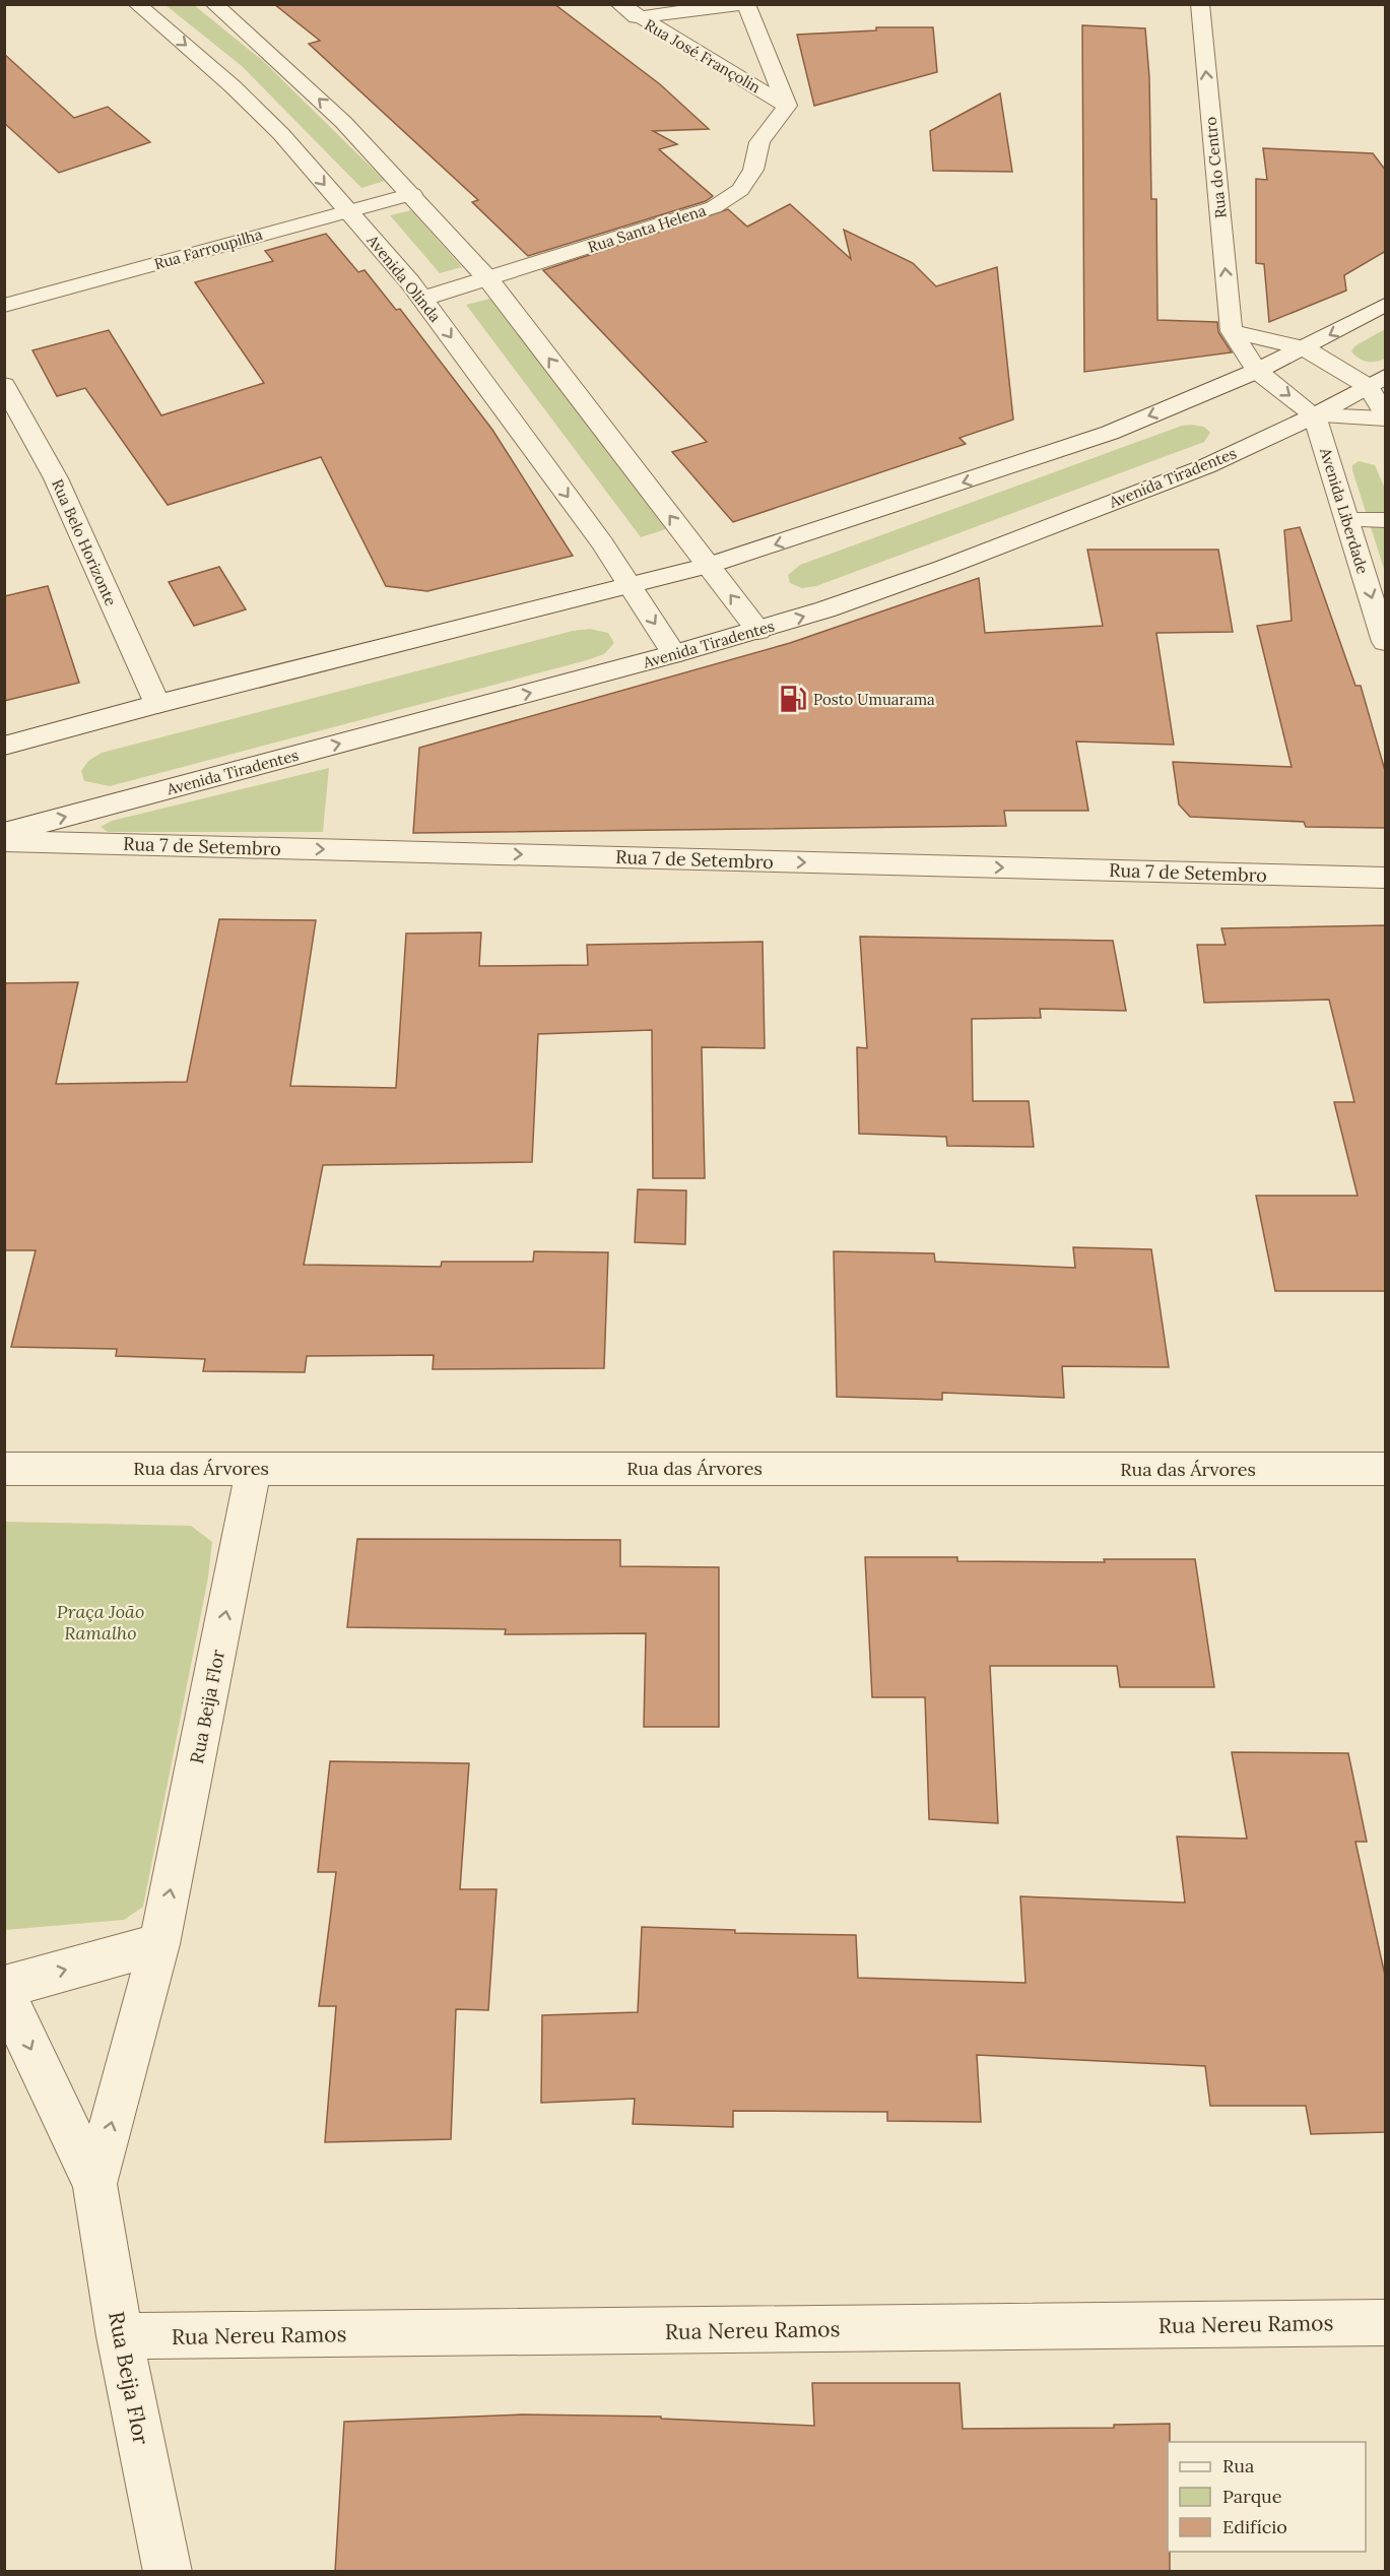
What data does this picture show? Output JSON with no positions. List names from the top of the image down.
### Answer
{
  "streets": {
    "street": [
      "Rua José Françolin",
      "Rua do Centro",
      "Rua Santa Helena",
      "Rua Farroupilha",
      "Avenida Olinda",
      "Avenida Tiradentes",
      "Avenida Liberdade",
      "Rua Belo Horizonte",
      "Rua 7 de Setembro",
      "Rua das Árvores",
      "Rua Beija Flor",
      "Rua Nereu Ramos"
    ]
  },
  "crossings": [
    ["Rua José Françolin", "Rua Santa Helena"],
    ["Rua do Centro", "Avenida Tiradentes"],
    ["Rua do Centro", "Avenida Liberdade"],
    ["Rua Santa Helena", "Avenida Olinda"],
    ["Rua Farroupilha", "Avenida Olinda"],
    ["Avenida Olinda", "Avenida Tiradentes"],
    ["Avenida Tiradentes", "Avenida Liberdade"],
    ["Rua das Árvores", "Rua Beija Flor"],
    ["Rua Beija Flor", "Rua Nereu Ramos"]
  ],
  "one_way": ["Avenida Liberdade"],
  "parks": ["Praça João Ramalho"],
  "places": {
    "fuel station": ["Posto Umuarama"]
  },
  "legend": ["Rua", "Parque", "Edifício"]
}
